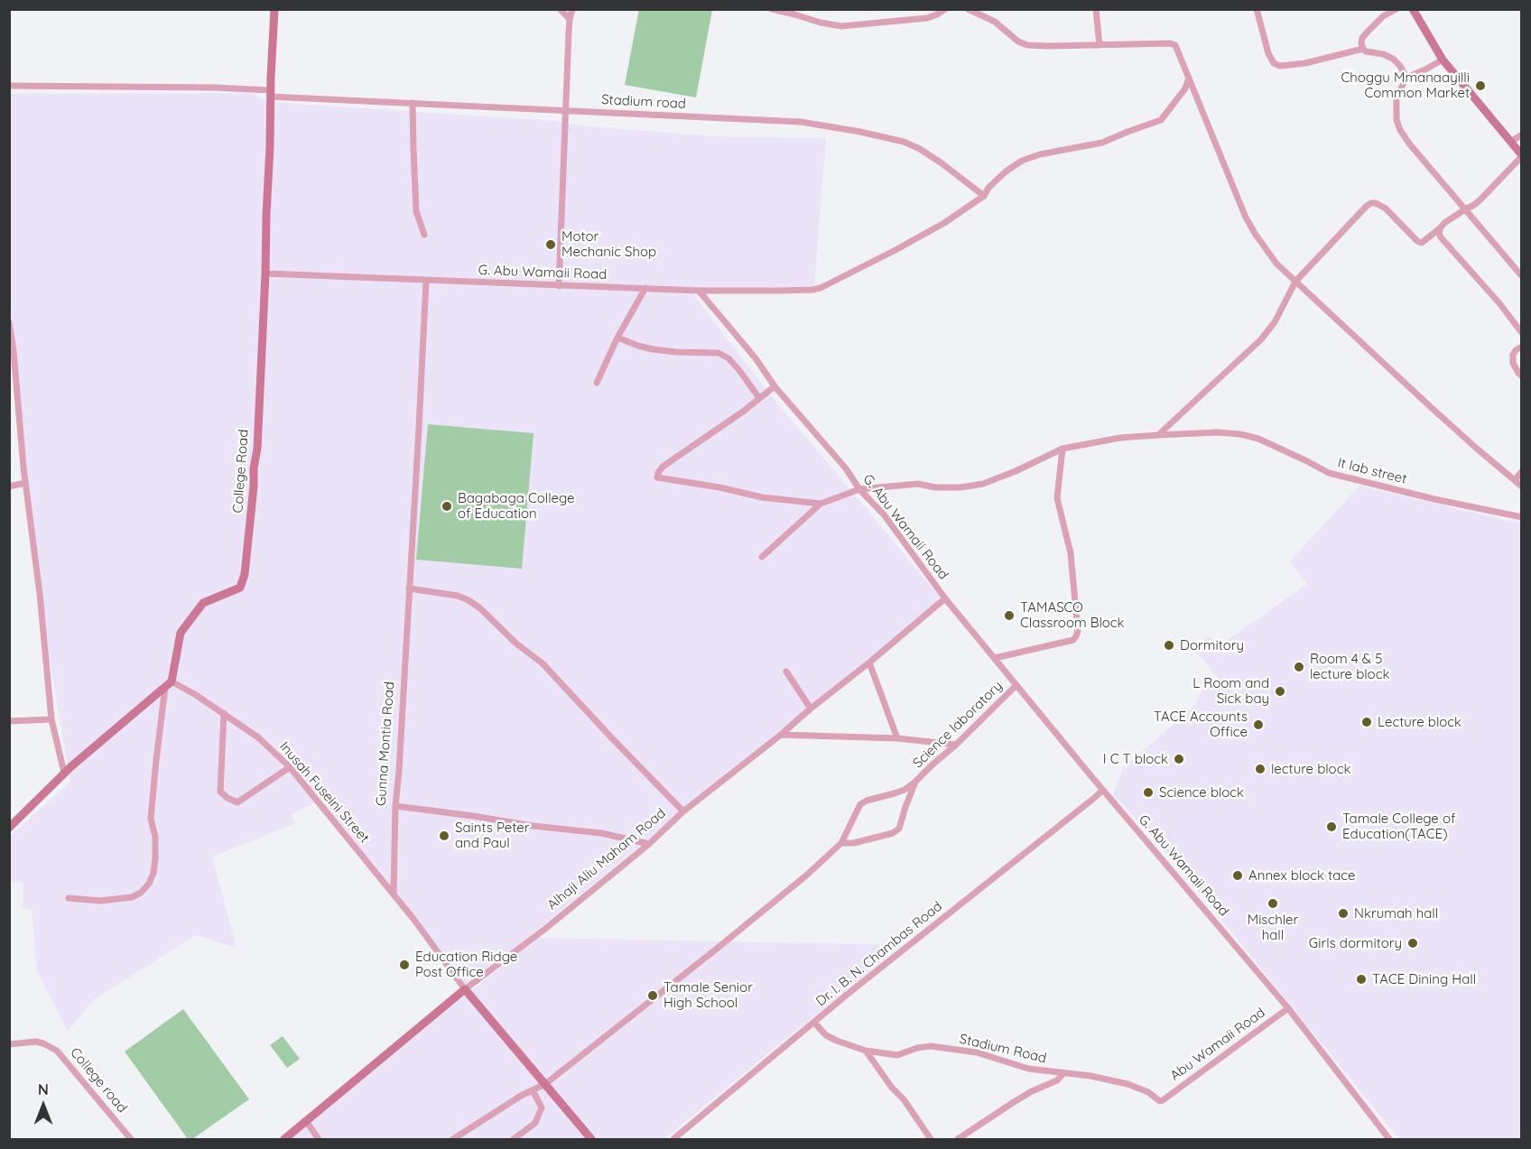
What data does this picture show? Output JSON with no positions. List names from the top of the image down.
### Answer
{
  "streets": {
    "street": [
      "Stadium road",
      "G. Abu Wamaii Road",
      "College Road",
      "It lab street",
      "Science laboratory",
      "Gunna Montia Road",
      "Inusah Fuseini Street",
      "Alhaji Aliu Maham Road",
      "Dr. I. B. N. Chambas Road",
      "Abu Wamaii Road",
      "Stadium Road",
      "College road"
    ]
  },
  "crossings": [
    ["Stadium road", "College Road"],
    ["Stadium road", "Stadium Road"],
    ["G. Abu Wamaii Road", "College Road"],
    ["G. Abu Wamaii Road", "It lab street"],
    ["G. Abu Wamaii Road", "Science laboratory"],
    ["G. Abu Wamaii Road", "Gunna Montia Road"],
    ["G. Abu Wamaii Road", "Alhaji Aliu Maham Road"],
    ["G. Abu Wamaii Road", "Dr. I. B. N. Chambas Road"],
    ["G. Abu Wamaii Road", "Abu Wamaii Road"],
    ["College Road", "Inusah Fuseini Street"],
    ["Gunna Montia Road", "Inusah Fuseini Street"],
    ["Dr. I. B. N. Chambas Road", "Stadium Road"],
    ["Abu Wamaii Road", "Stadium Road"]
  ],
  "places": [
    "Choggu Mmanaayilli Common Market",
    "Motor Mechanic Shop",
    "Bagabaga College of Education",
    "TAMASCO Classroom Block",
    "Dormitory",
    "Room 4 & 5 lecture block",
    "L Room and Sick bay",
    "Lecture block",
    "TACE Accounts Office",
    "I C T block",
    "lecture block",
    "Science block",
    "Tamale College of Education(TACE)",
    "Saints Peter and Paul",
    "Annex block tace",
    "Mischler hall",
    "Nkrumah hall",
    "Girls dormitory",
    "Education Ridge Post Office",
    "TACE Dining Hall",
    "Tamale Senior High School"
  ],
  "north": "top"
}
